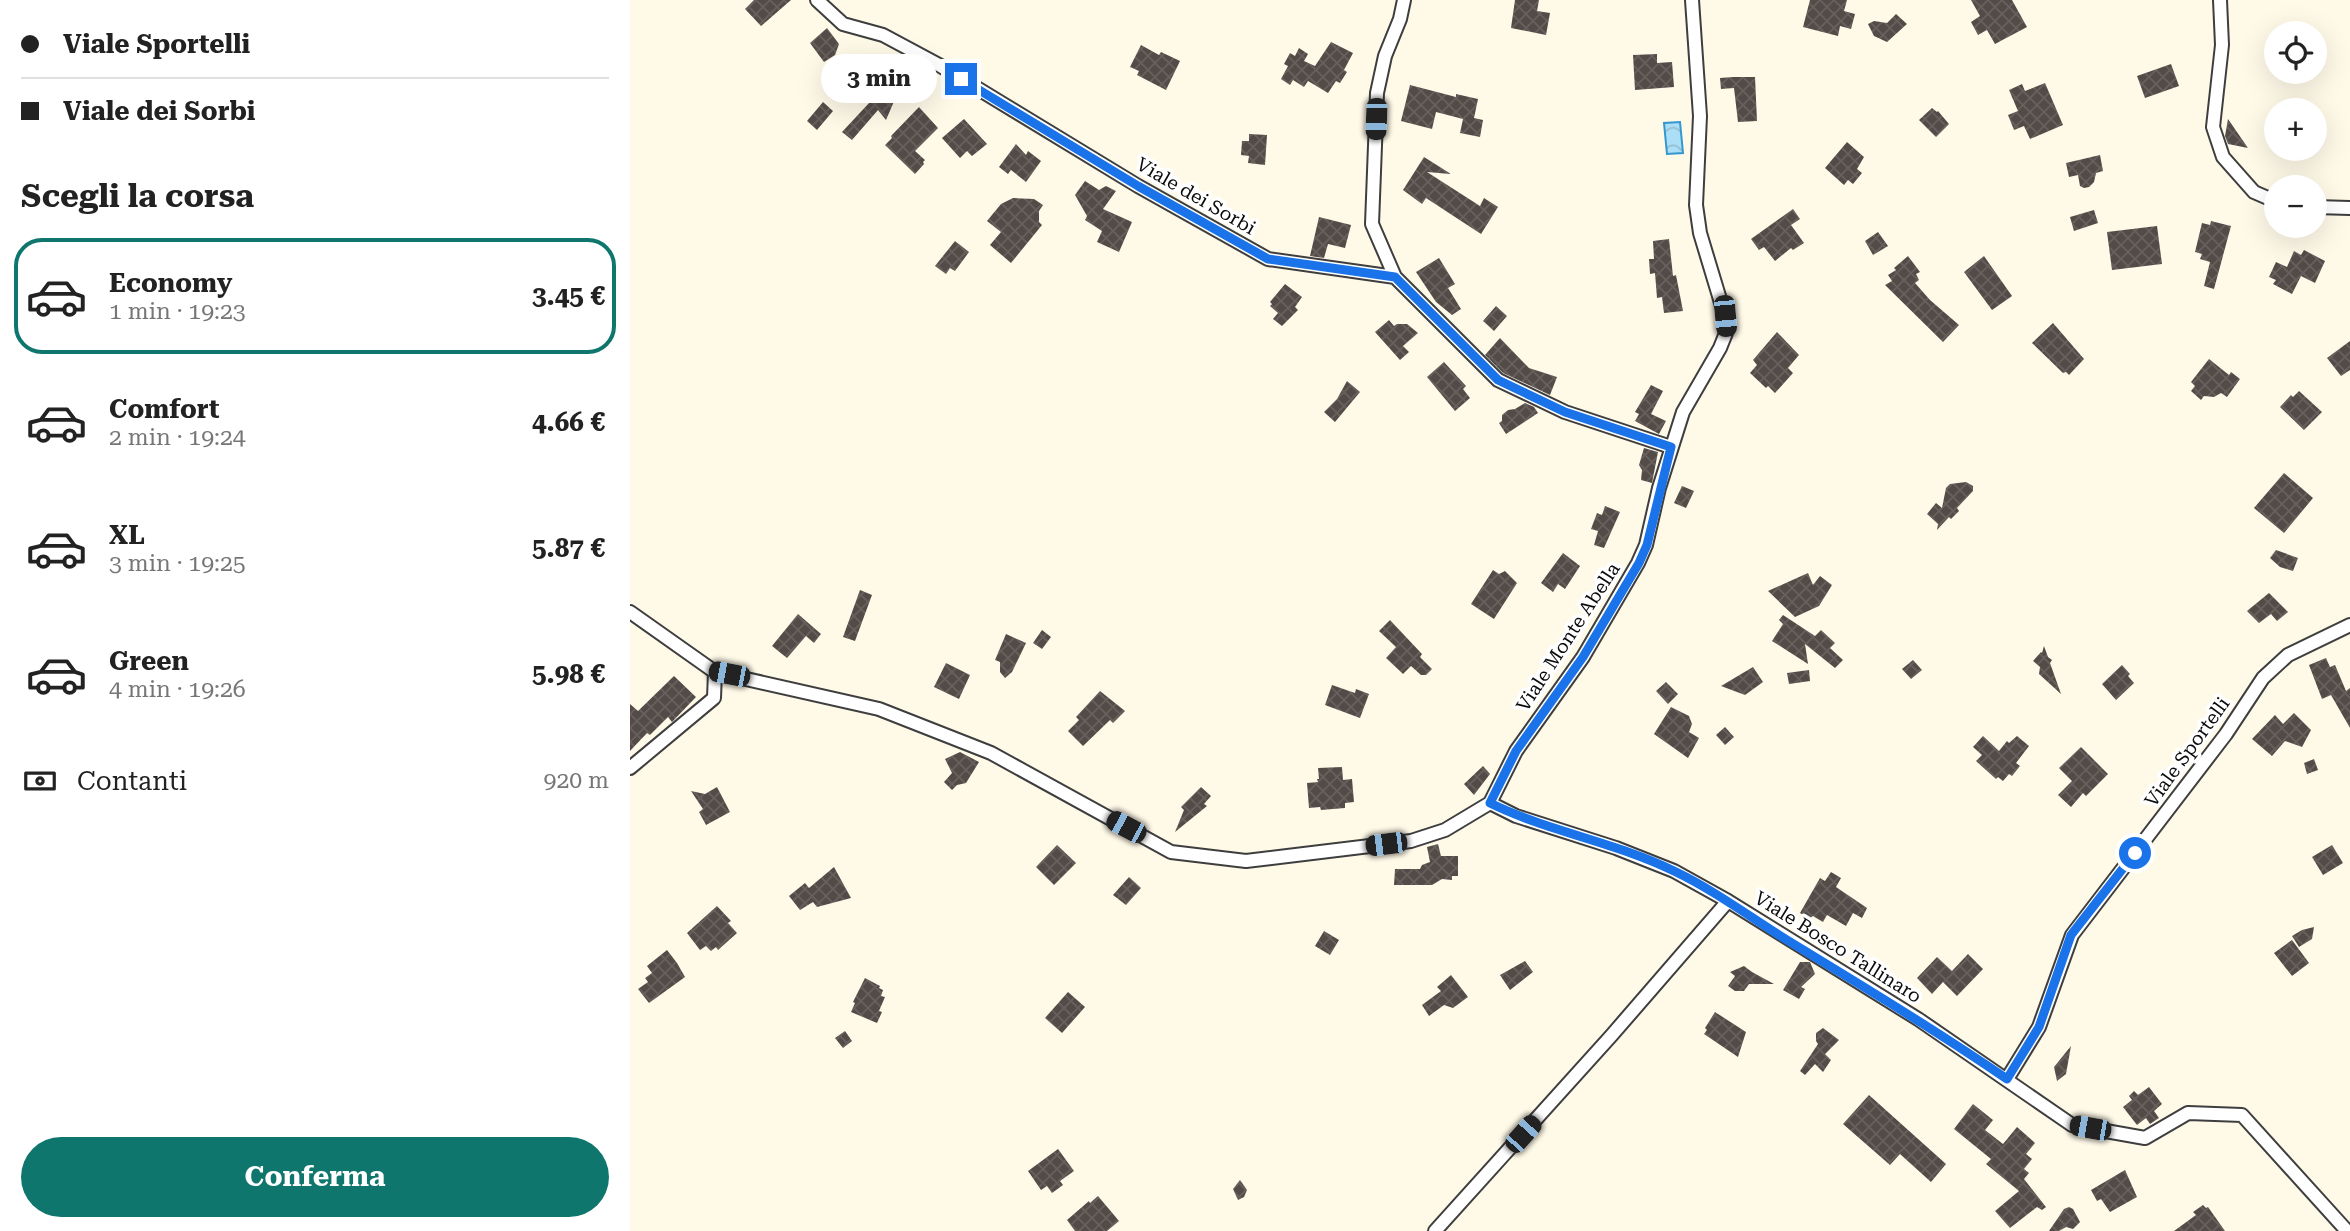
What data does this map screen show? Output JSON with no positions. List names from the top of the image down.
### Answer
{
  "streets": {
    "street": [
      "Viale dei Sorbi",
      "Viale Monte Abella",
      "Viale Sportelli",
      "Viale Bosco Tallinaro"
    ]
  },
  "crossings": [
    ["Viale Monte Abella", "Viale Bosco Tallinaro"],
    ["Viale Sportelli", "Viale Bosco Tallinaro"]
  ],
  "page": {
    "banner": ["Viale Sportelli", "Viale dei Sorbi"],
    "map_buttons": ["+", "−"],
    "bubble": "3 min",
    "heading": "Scegli la corsa",
    "list": [
      {
        "name": "Economy",
        "note": "1 min · 19:23",
        "value": "3.45 €"
      },
      {
        "name": "Comfort",
        "note": "2 min · 19:24",
        "value": "4.66 €"
      },
      {
        "name": "XL",
        "note": "3 min · 19:25",
        "value": "5.87 €"
      },
      {
        "name": "Green",
        "note": "4 min · 19:26",
        "value": "5.98 €"
      }
    ],
    "pay": ["Contanti", "920 m"],
    "buttons": "Conferma"
  }
}
